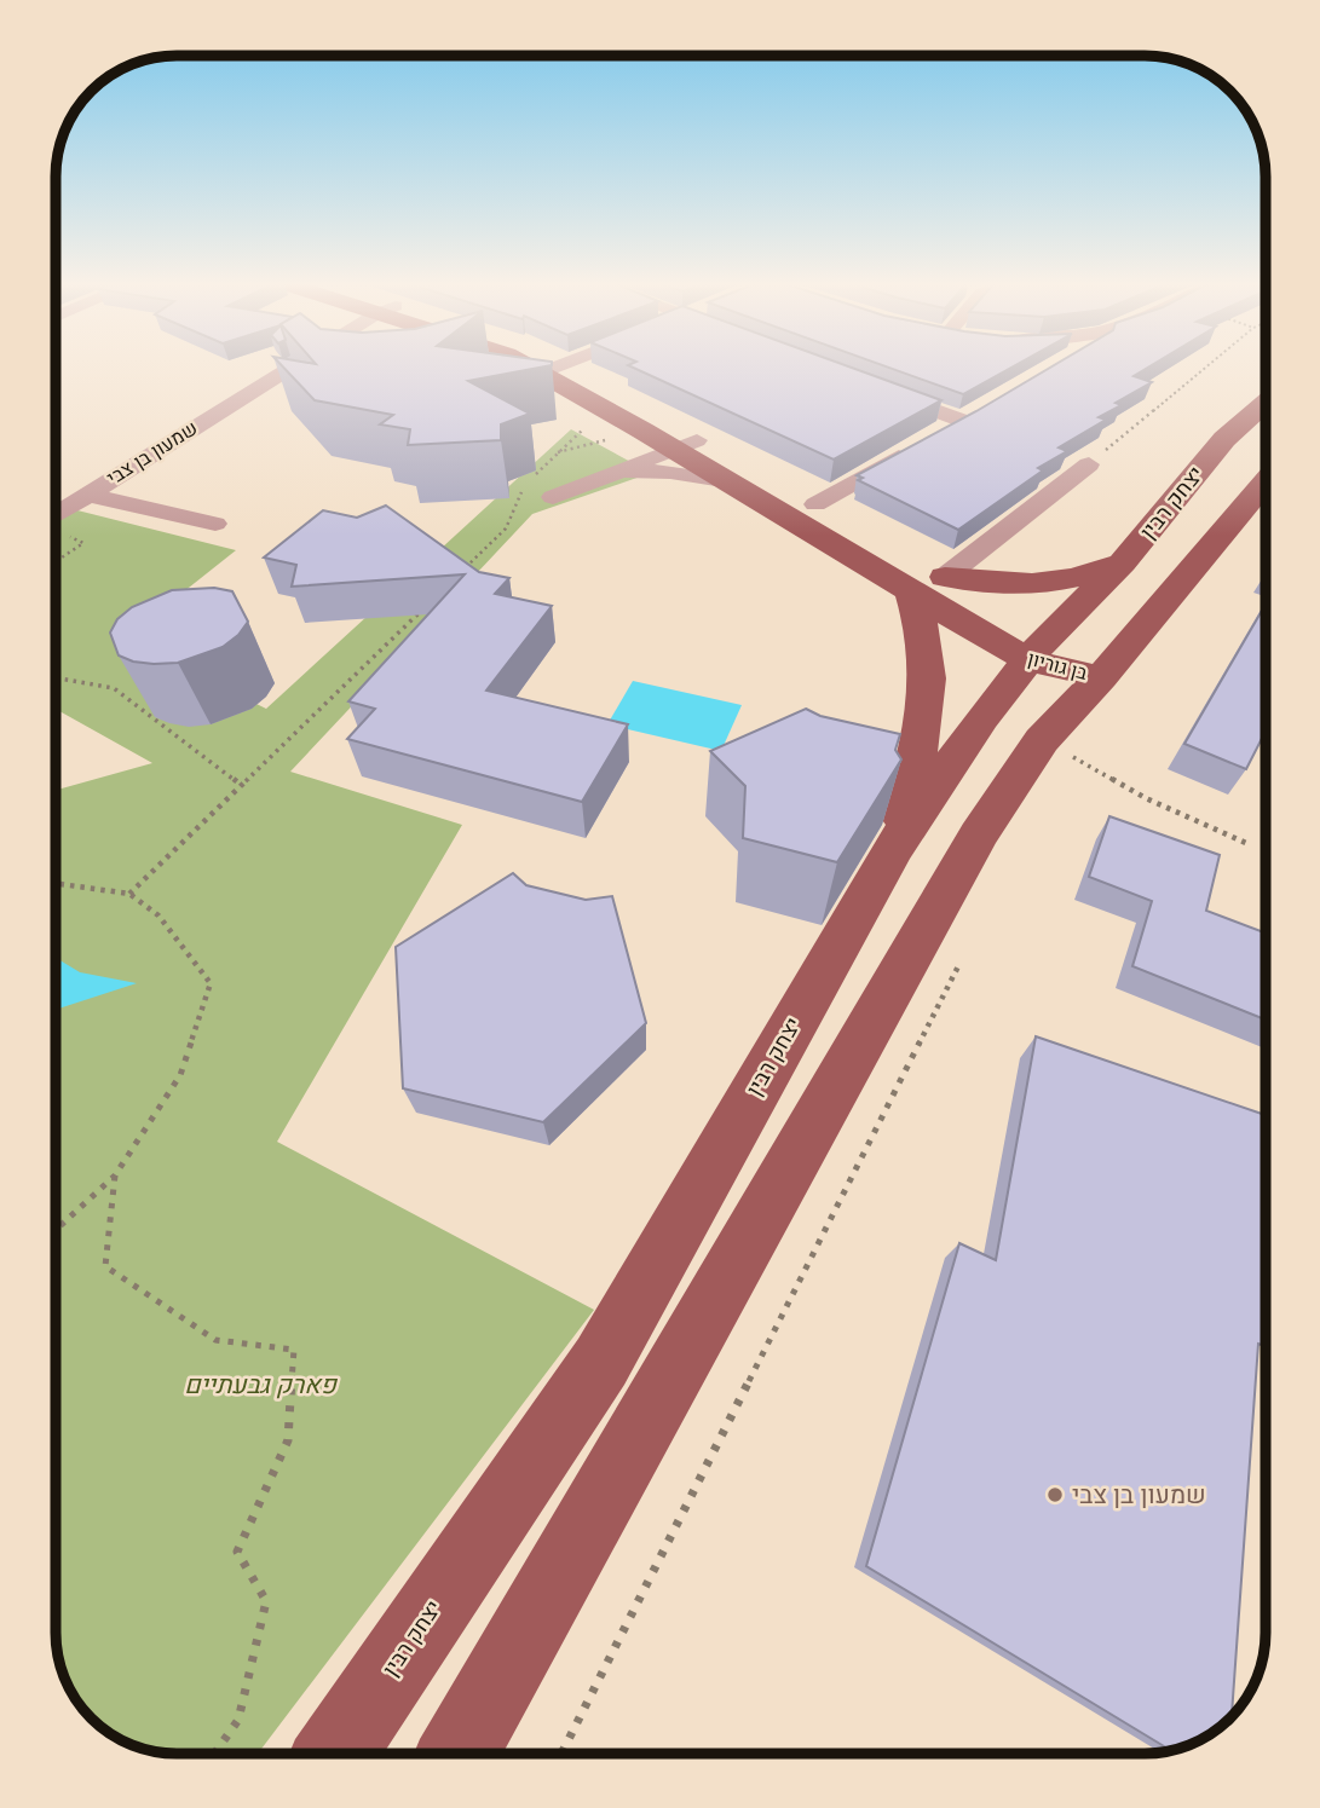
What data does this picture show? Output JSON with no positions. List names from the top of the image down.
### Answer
{
  "streets": {
    "main road": ["יצחק רבין", "בן גוריון"],
    "street": ["שמעון בן צבי"]
  },
  "crossings": [
    ["יצחק רבין", "בן גוריון"]
  ],
  "parks": ["פארק גבעתיים"],
  "places": ["שמעון בן צבי"]
}
